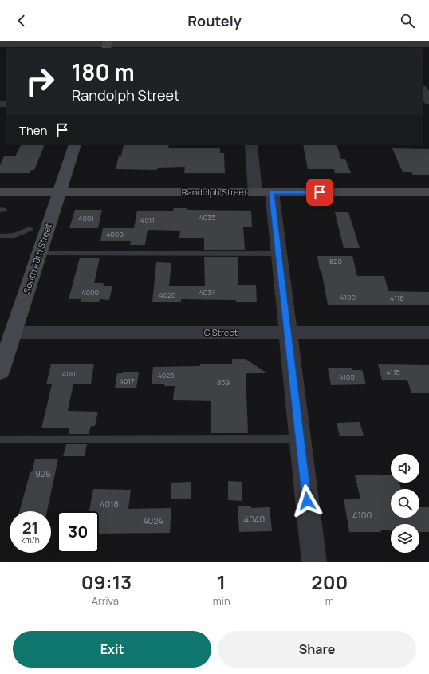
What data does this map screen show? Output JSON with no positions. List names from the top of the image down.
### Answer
{
  "streets": {
    "main road": ["Randolph Street", "South 40th Street"],
    "street": ["G Street"]
  },
  "crossings": [
    ["Randolph Street", "South 40th Street"],
    ["South 40th Street", "G Street"]
  ],
  "house_numbers": [
    "4035",
    "4001",
    "4011",
    "4009",
    "820",
    "4000",
    "4034",
    "4020",
    "4100",
    "4116",
    "4115",
    "4001",
    "4025",
    "4105",
    "4017",
    "859",
    "926",
    "4018",
    "4100",
    "4040",
    "4024"
  ],
  "page": {
    "header": "Routely",
    "turn": ["180 m", "Randolph Street"],
    "then": "Then",
    "speed": "21 km/h",
    "limit": "30",
    "eta": [
      "09:13",
      "Arrival",
      "1",
      "min",
      "200",
      "m"
    ],
    "buttons": ["Exit", "Share"]
  }
}
